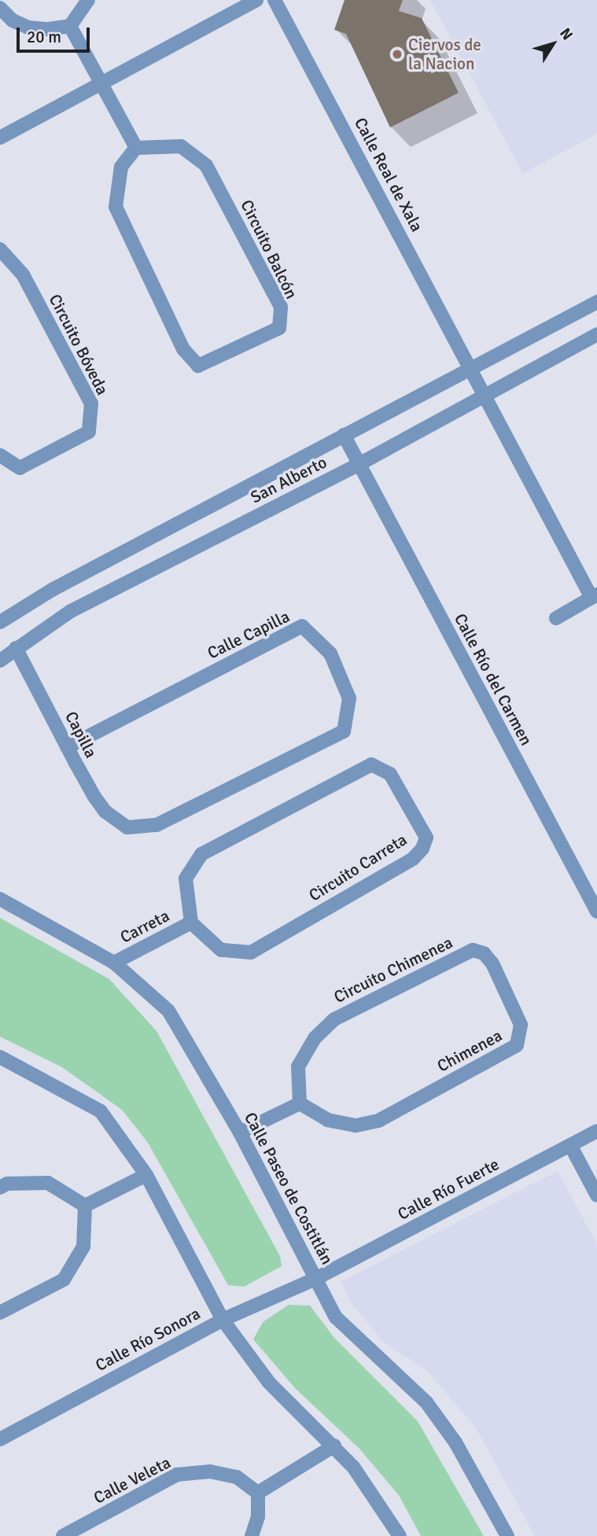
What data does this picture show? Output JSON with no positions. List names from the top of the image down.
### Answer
{
  "streets": {
    "street": [
      "Calle Real de Xala",
      "Circuito Balcón",
      "Circuito Bóveda",
      "San Alberto",
      "Calle Capilla",
      "Calle Río del Carmen",
      "Capilla",
      "Circuito Carreta",
      "Carreta",
      "Circuito Chimenea",
      "Chimenea",
      "Calle Paseo de Costitlán",
      "Calle Río Fuerte",
      "Calle Río Sonora",
      "Calle Veleta"
    ]
  },
  "crossings": [
    ["Calle Real de Xala", "San Alberto"],
    ["San Alberto", "Calle Río del Carmen"],
    ["San Alberto", "Capilla"],
    ["Calle Capilla", "Capilla"],
    ["Circuito Carreta", "Carreta"],
    ["Carreta", "Calle Paseo de Costitlán"],
    ["Circuito Chimenea", "Chimenea"],
    ["Calle Paseo de Costitlán", "Calle Río Fuerte"],
    ["Calle Paseo de Costitlán", "Calle Río Sonora"],
    ["Calle Río Fuerte", "Calle Río Sonora"]
  ],
  "places": ["Ciervos de la Nacion"],
  "scale_bar": "20 m",
  "north": "top right"
}
